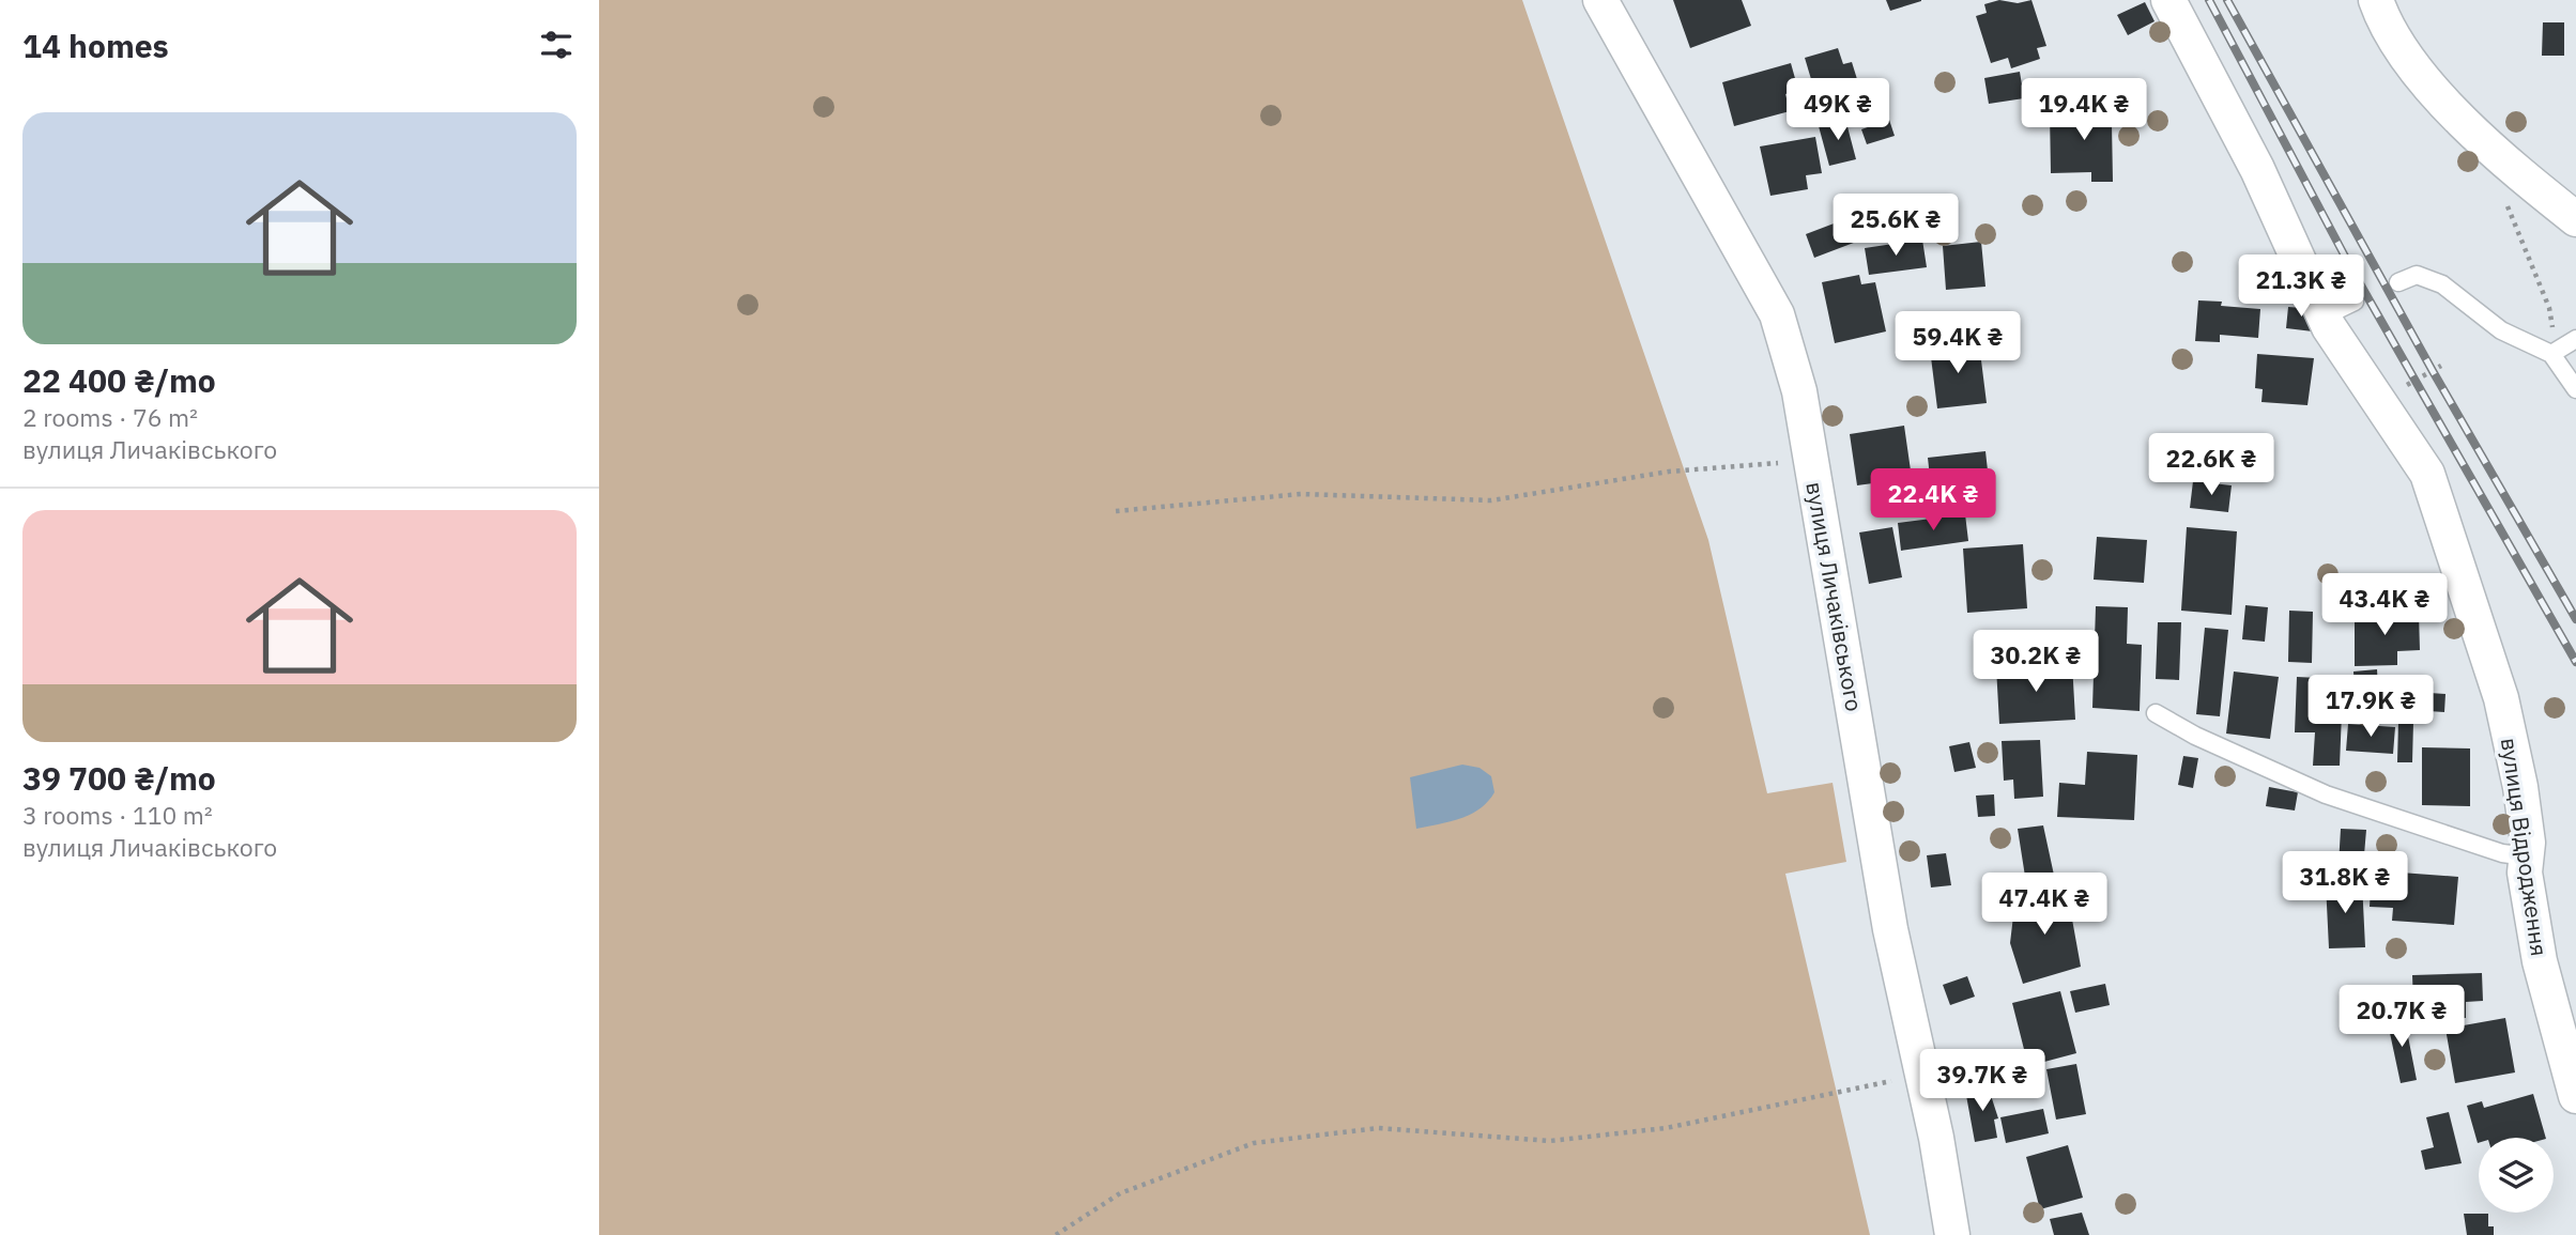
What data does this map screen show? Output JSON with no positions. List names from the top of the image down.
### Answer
{
  "streets": {
    "street": ["вулиця Личаківського", "вулиця Відродження"]
  },
  "page": {
    "heading": "14 homes",
    "price": [
      "49K ₴",
      "19.4K ₴",
      "25.6K ₴",
      "21.3K ₴",
      "59.4K ₴",
      "22.6K ₴",
      "22.4K ₴",
      "43.4K ₴",
      "30.2K ₴",
      "17.9K ₴",
      "31.8K ₴",
      "47.4K ₴",
      "20.7K ₴",
      "39.7K ₴"
    ],
    "list": [
      {
        "name": "22 400 ₴/mo",
        "note": "2 rooms · 76 m² · вулиця Личаківського"
      },
      {
        "name": "39 700 ₴/mo",
        "note": "3 rooms · 110 m² · вулиця Личаківського"
      }
    ]
  }
}
